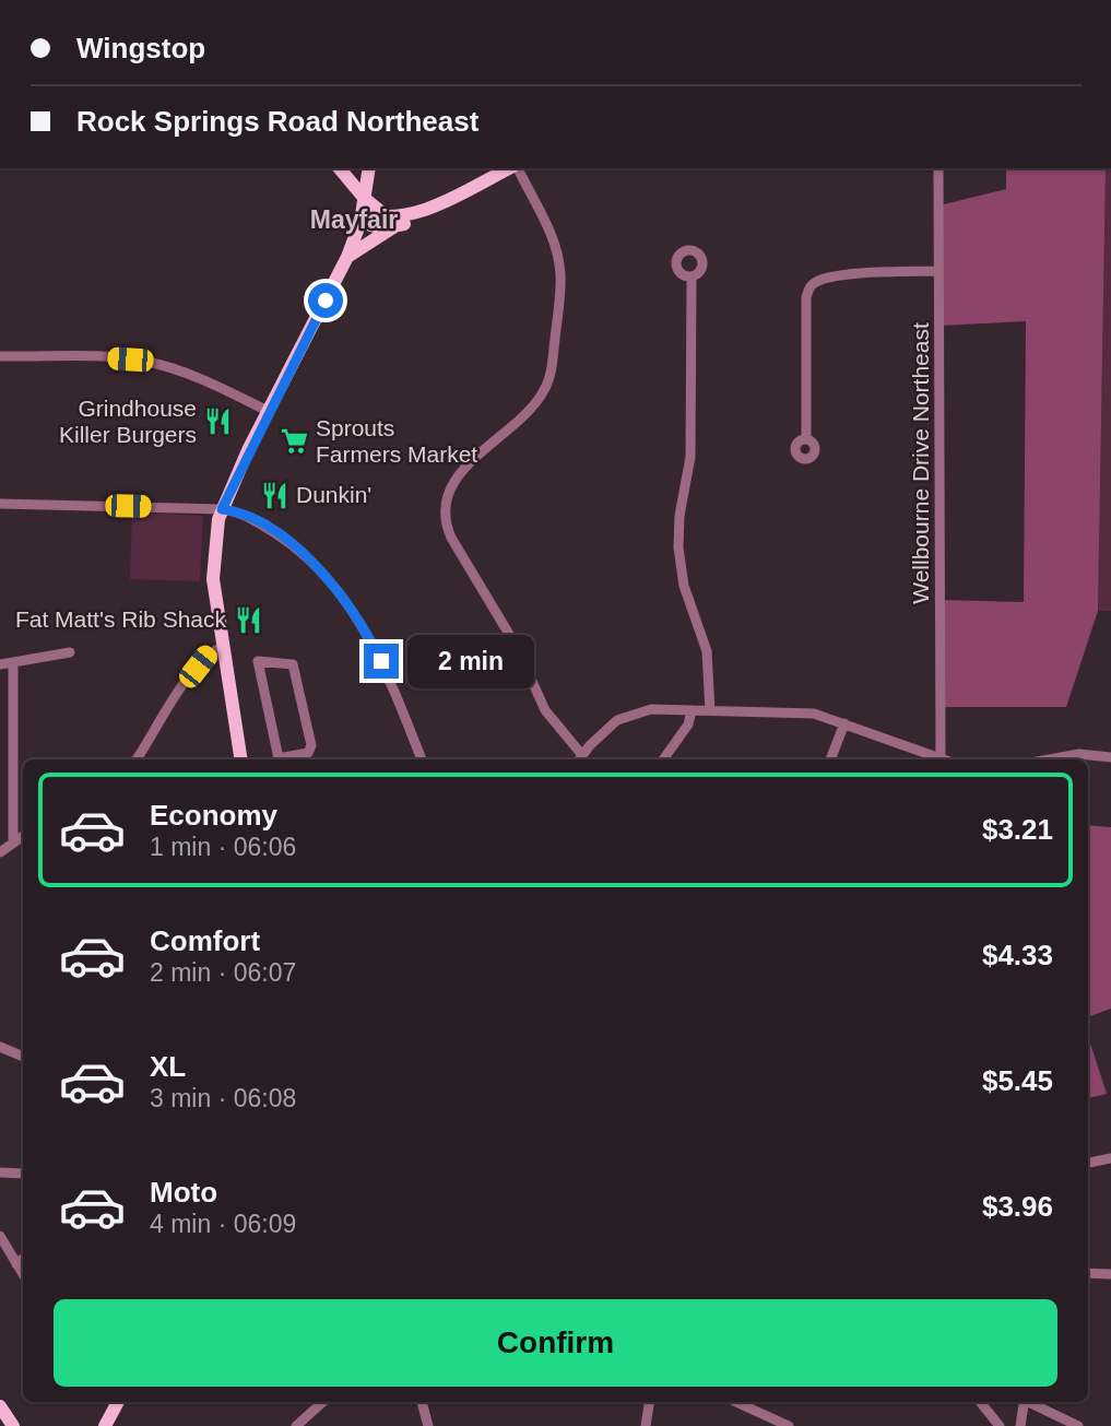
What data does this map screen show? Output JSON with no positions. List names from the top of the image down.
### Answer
{
  "streets": {
    "street": ["Wellbourne Drive Northeast"]
  },
  "districts": ["Mayfair"],
  "places": {
    "restaurant": ["Grindhouse Killer Burgers", "Dunkin'", "Fat Matt's Rib Shack"],
    "supermarket": ["Sprouts Farmers Market"]
  },
  "page": {
    "banner": ["Wingstop", "Rock Springs Road Northeast"],
    "bubble": "2 min",
    "list": [
      {
        "name": "Economy",
        "note": "1 min · 06:06",
        "value": "$3.21"
      },
      {
        "name": "Comfort",
        "note": "2 min · 06:07",
        "value": "$4.33"
      },
      {
        "name": "XL",
        "note": "3 min · 06:08",
        "value": "$5.45"
      },
      {
        "name": "Moto",
        "note": "4 min · 06:09",
        "value": "$3.96"
      }
    ],
    "buttons": "Confirm"
  }
}
